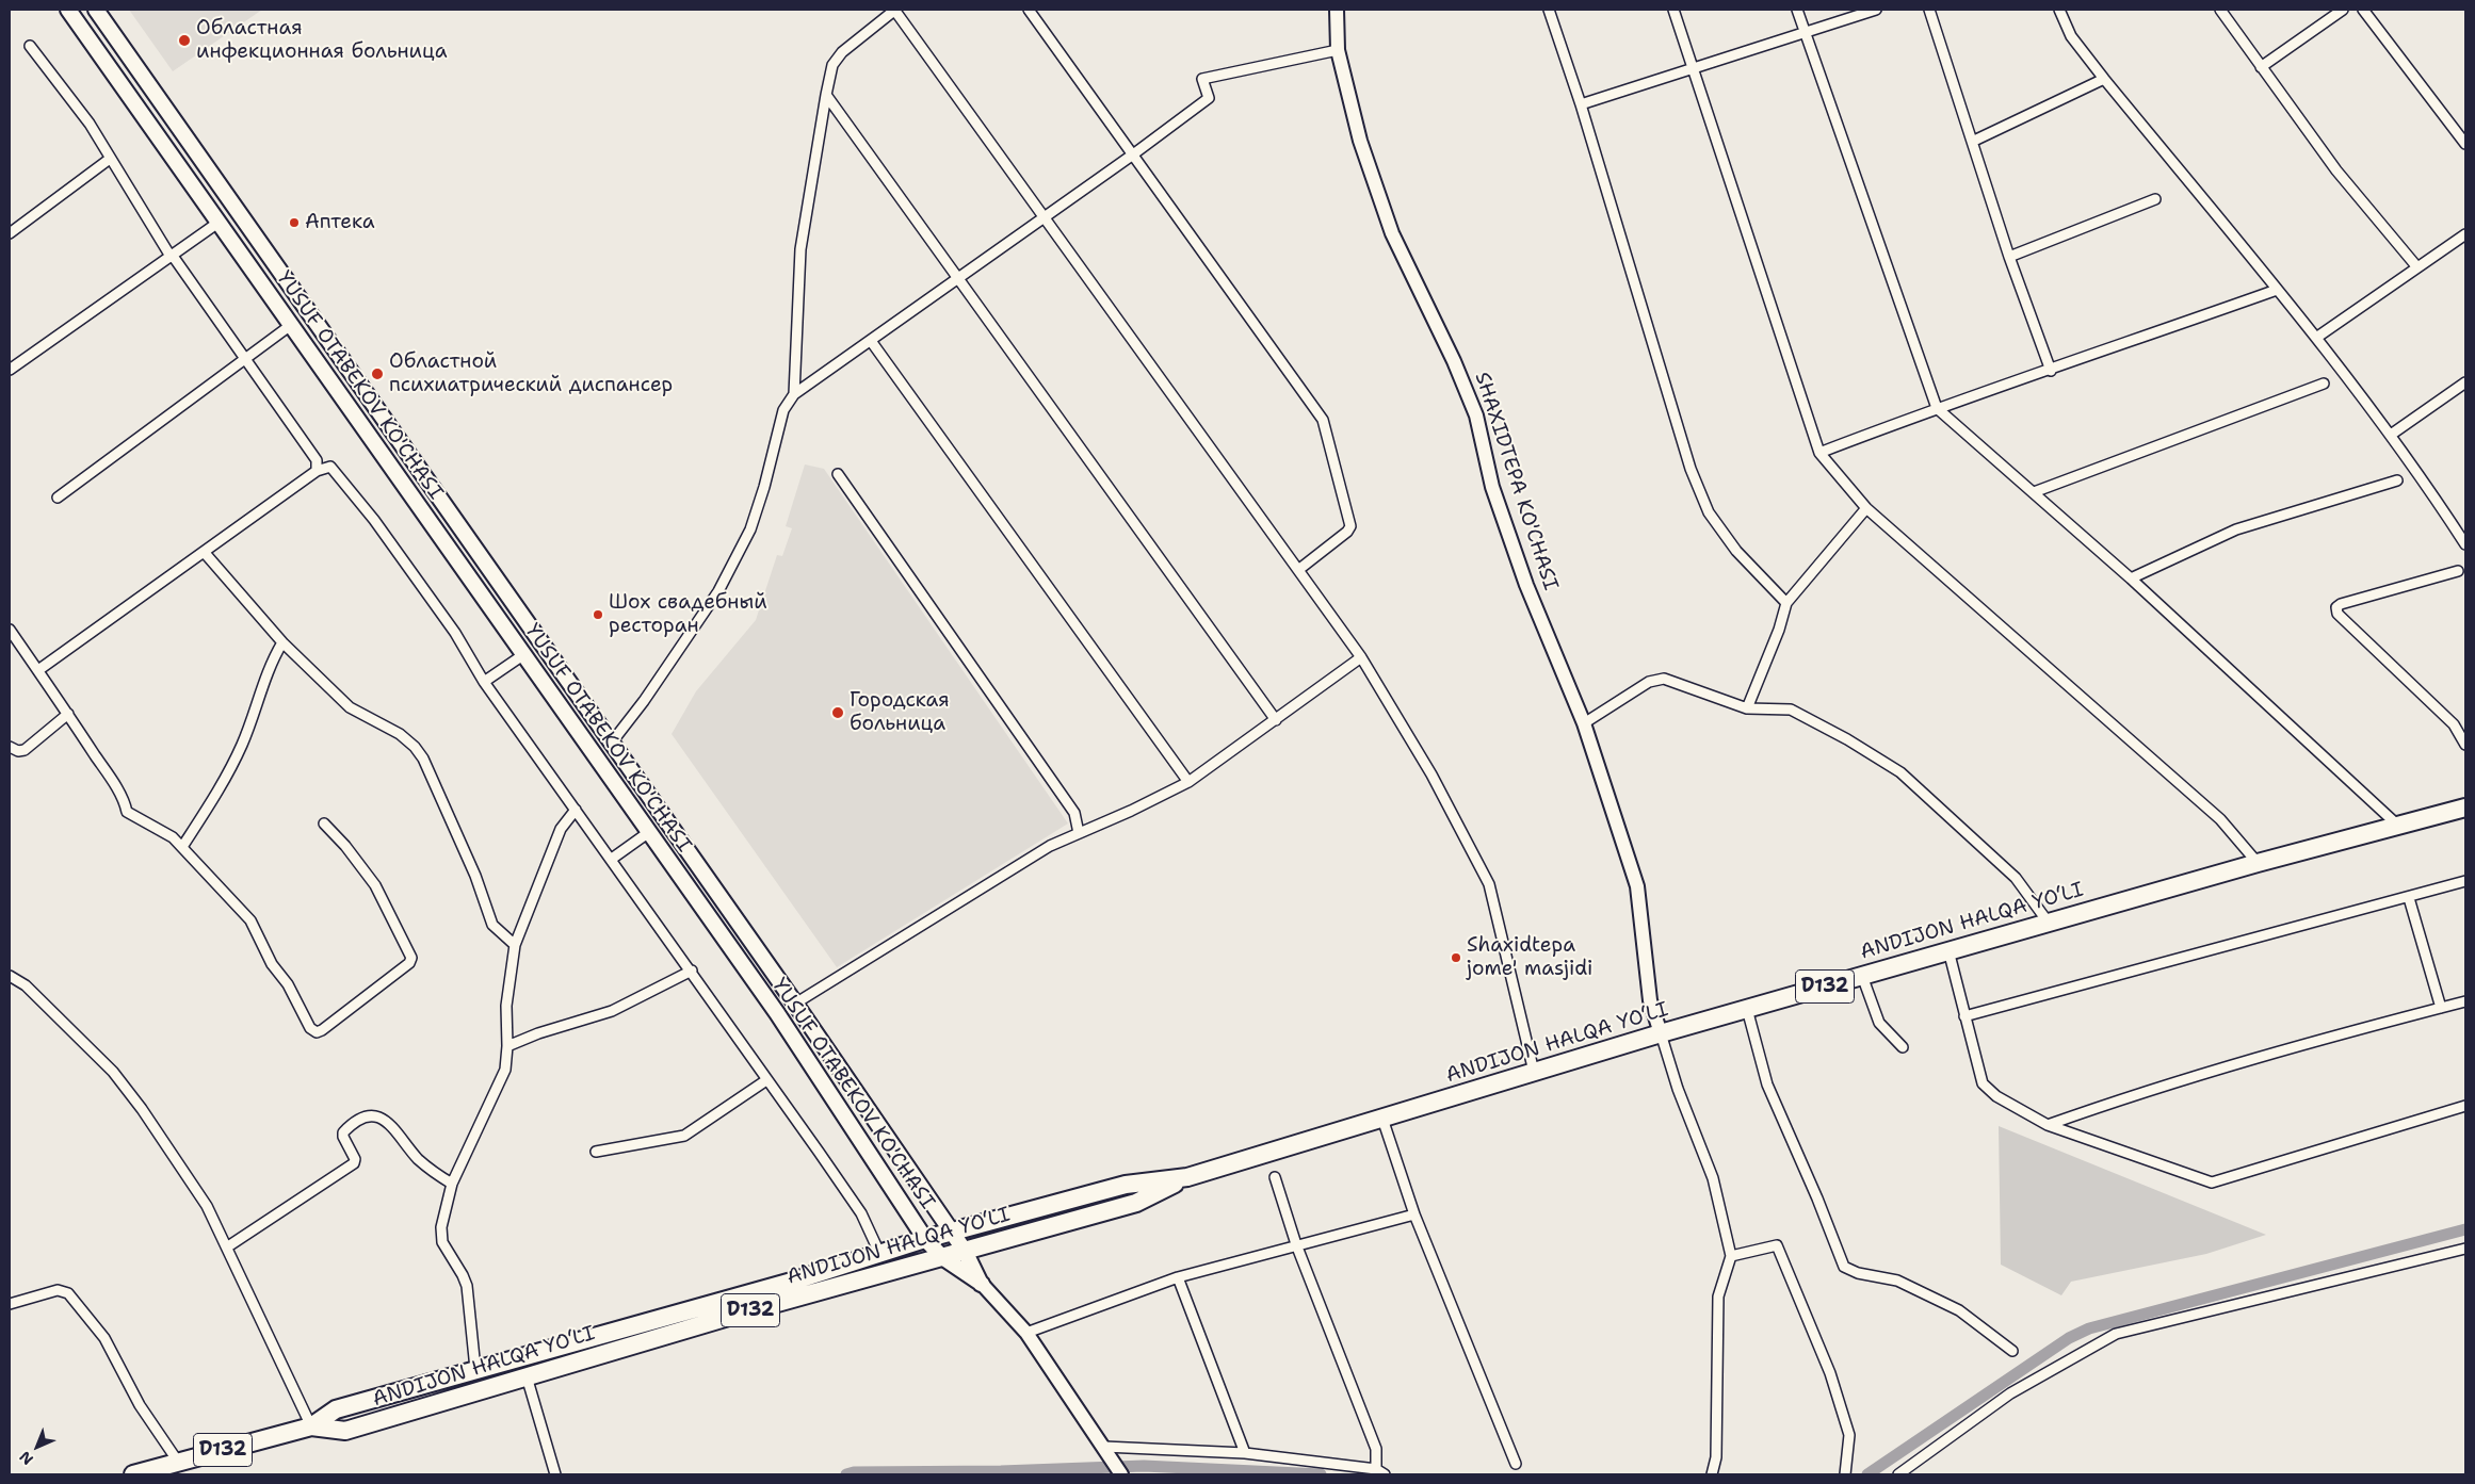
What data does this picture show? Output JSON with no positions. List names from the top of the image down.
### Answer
{
  "streets": {
    "highway": ["ANDIJON HALQA YO‘LI", "D132"],
    "main road": ["YUSUF OTABEKOV KO'CHASI"],
    "street": ["SHAXIDTEPA KO'CHASI"]
  },
  "crossings": [
    ["YUSUF OTABEKOV KO'CHASI", "ANDIJON HALQA YO‘LI"],
    ["SHAXIDTEPA KO'CHASI", "ANDIJON HALQA YO‘LI"]
  ],
  "places": [
    "Областная инфекционная больница",
    "Аптека",
    "Областной психиатрический диспансер",
    "Шох свадебный ресторан",
    "Городская больница",
    "Shaxidtepa jome' masjidi"
  ],
  "north": "bottom left"
}
